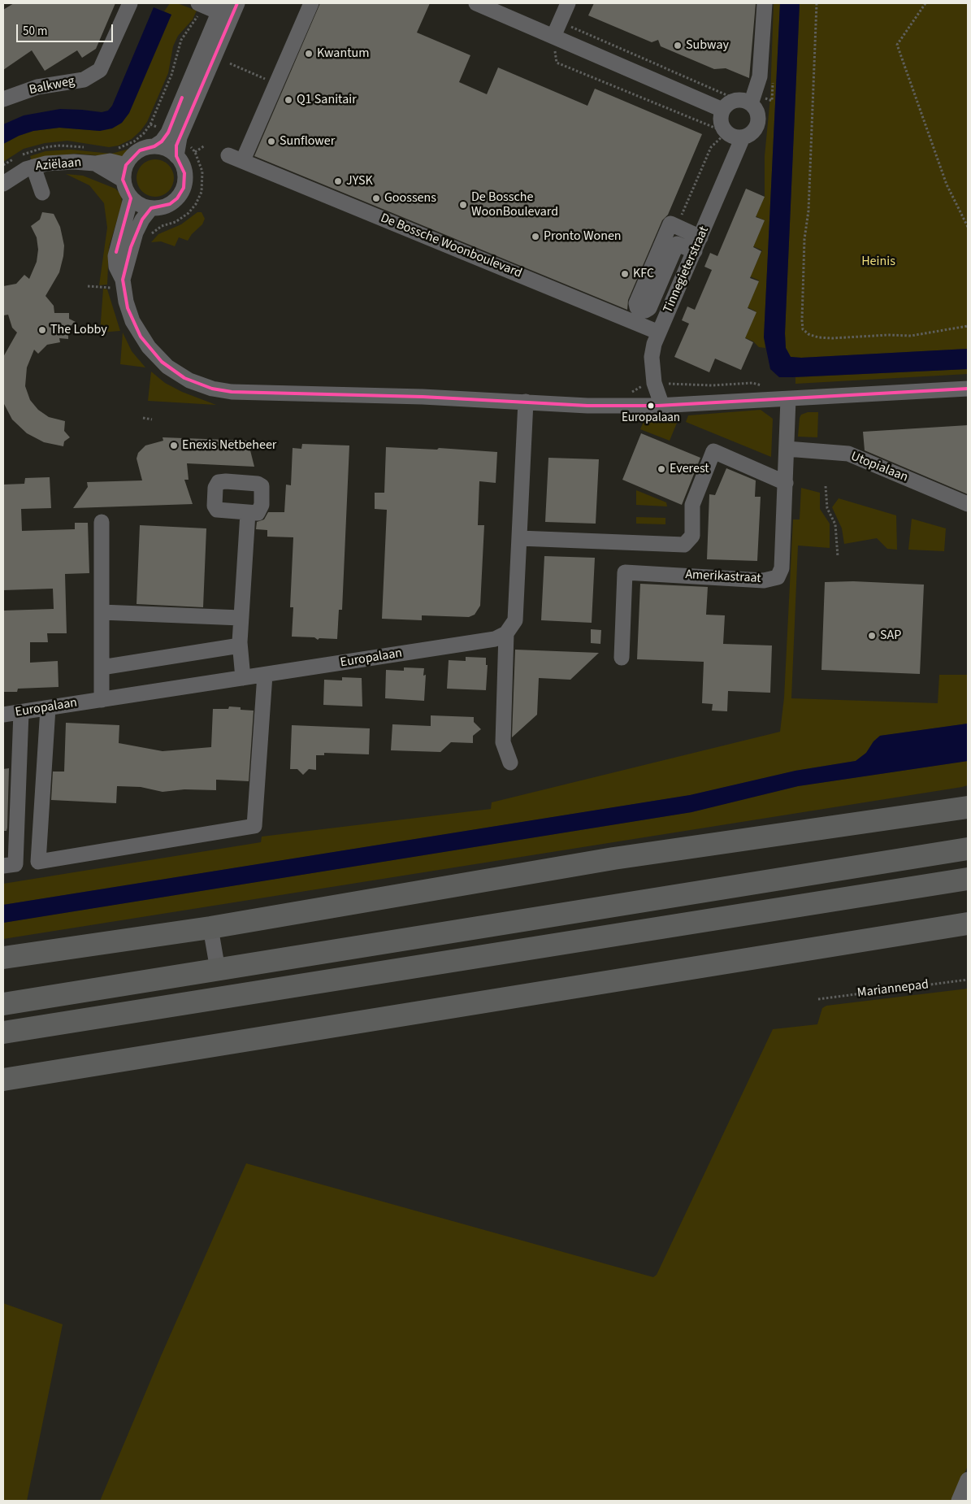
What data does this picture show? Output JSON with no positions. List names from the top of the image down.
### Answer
{
  "streets": {
    "street": [
      "Balkweg",
      "Aziëlaan",
      "De Bossche Woonboulevard",
      "Tinnegieterstraat",
      "Utopialaan",
      "Amerikastraat",
      "Europalaan"
    ],
    "path": ["Mariannepad"]
  },
  "crossings": [
    ["De Bossche Woonboulevard", "Tinnegieterstraat"],
    ["Utopialaan", "Amerikastraat"]
  ],
  "parks": ["Heinis"],
  "places": [
    "Subway",
    "Kwantum",
    "Q1 Sanitair",
    "Sunflower",
    "JYSK",
    "Goossens",
    "De Bossche WoonBoulevard",
    "Pronto Wonen",
    "KFC",
    "The Lobby",
    "Europalaan",
    "Enexis Netbeheer",
    "Everest",
    "SAP"
  ],
  "scale_bar": "50 m"
}
